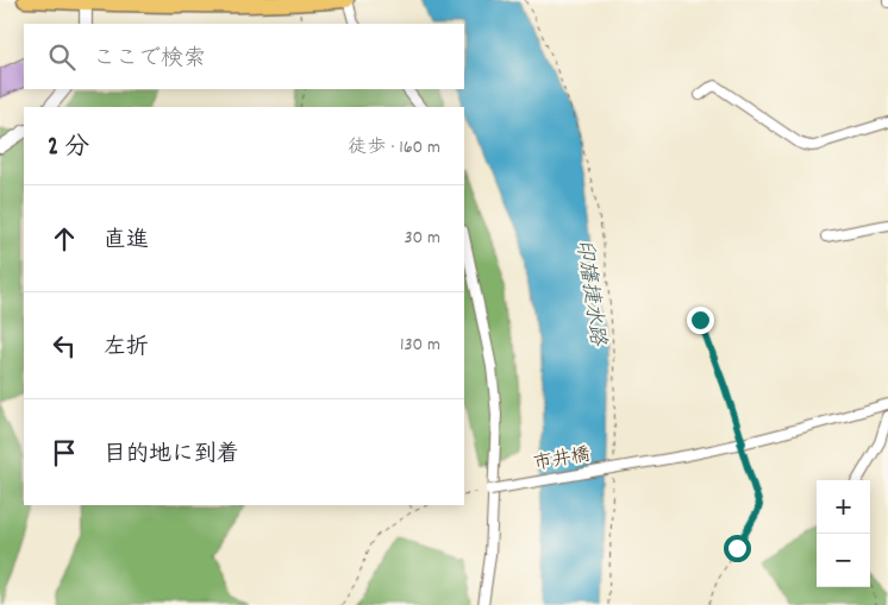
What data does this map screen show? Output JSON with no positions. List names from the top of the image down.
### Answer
{
  "streets": {
    "street": ["市井橋"]
  },
  "water": ["印旛捷水路"],
  "page": {
    "search": "ここで検索",
    "heading": ["2 分", "徒歩 · 160 m"],
    "list": [
      ["直進", "30 m"],
      ["左折", "130 m"],
      "目的地に到着"
    ],
    "map_buttons": ["+", "−"]
  }
}
